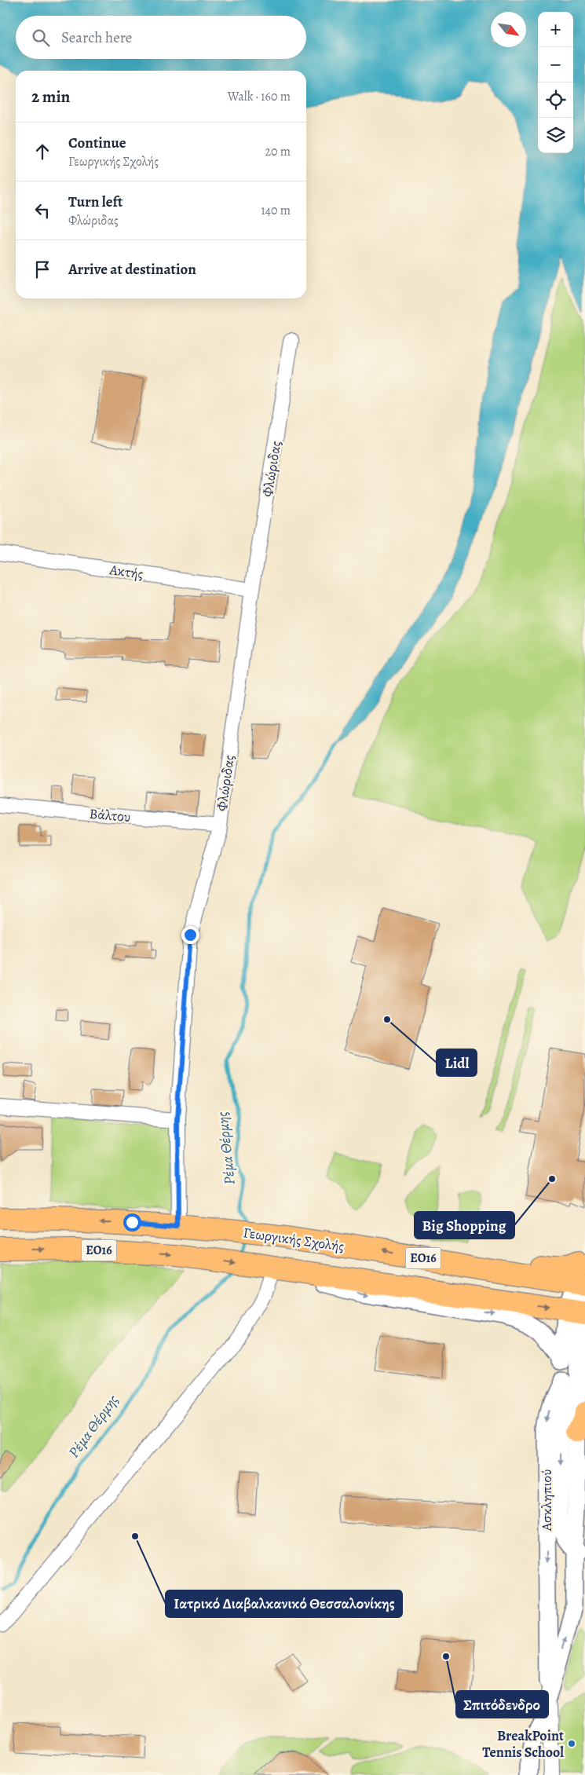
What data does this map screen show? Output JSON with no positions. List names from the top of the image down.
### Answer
{
  "streets": {
    "main road": ["Γεωργικής Σχολής", "ΕΟ16"],
    "street": [
      "Φλώριδας",
      "Ακτής",
      "Βάλτου",
      "Ασκληπιού"
    ]
  },
  "crossings": [
    ["Φλώριδας", "Ακτής"],
    ["Φλώριδας", "Βάλτου"],
    ["Φλώριδας", "Γεωργικής Σχολής"],
    ["Γεωργικής Σχολής", "ΕΟ16"],
    ["Γεωργικής Σχολής", "Ασκληπιού"],
    ["ΕΟ16", "Ασκληπιού"]
  ],
  "water": ["Ρέμα Θέρμης"],
  "places": [
    "Lidl",
    "Big Shopping",
    "Ιατρικό Διαβαλκανικό Θεσσαλονίκης",
    "Σπιτόδενδρο",
    "BreakPoint Tennis School"
  ],
  "north": "bottom right",
  "page": {
    "map_buttons": ["+", "−"],
    "search": "Search here",
    "heading": ["2 min", "Walk · 160 m"],
    "list": [
      ["Continue", "Γεωργικής Σχολής", "20 m"],
      ["Turn left", "Φλώριδας", "140 m"],
      "Arrive at destination"
    ]
  }
}
